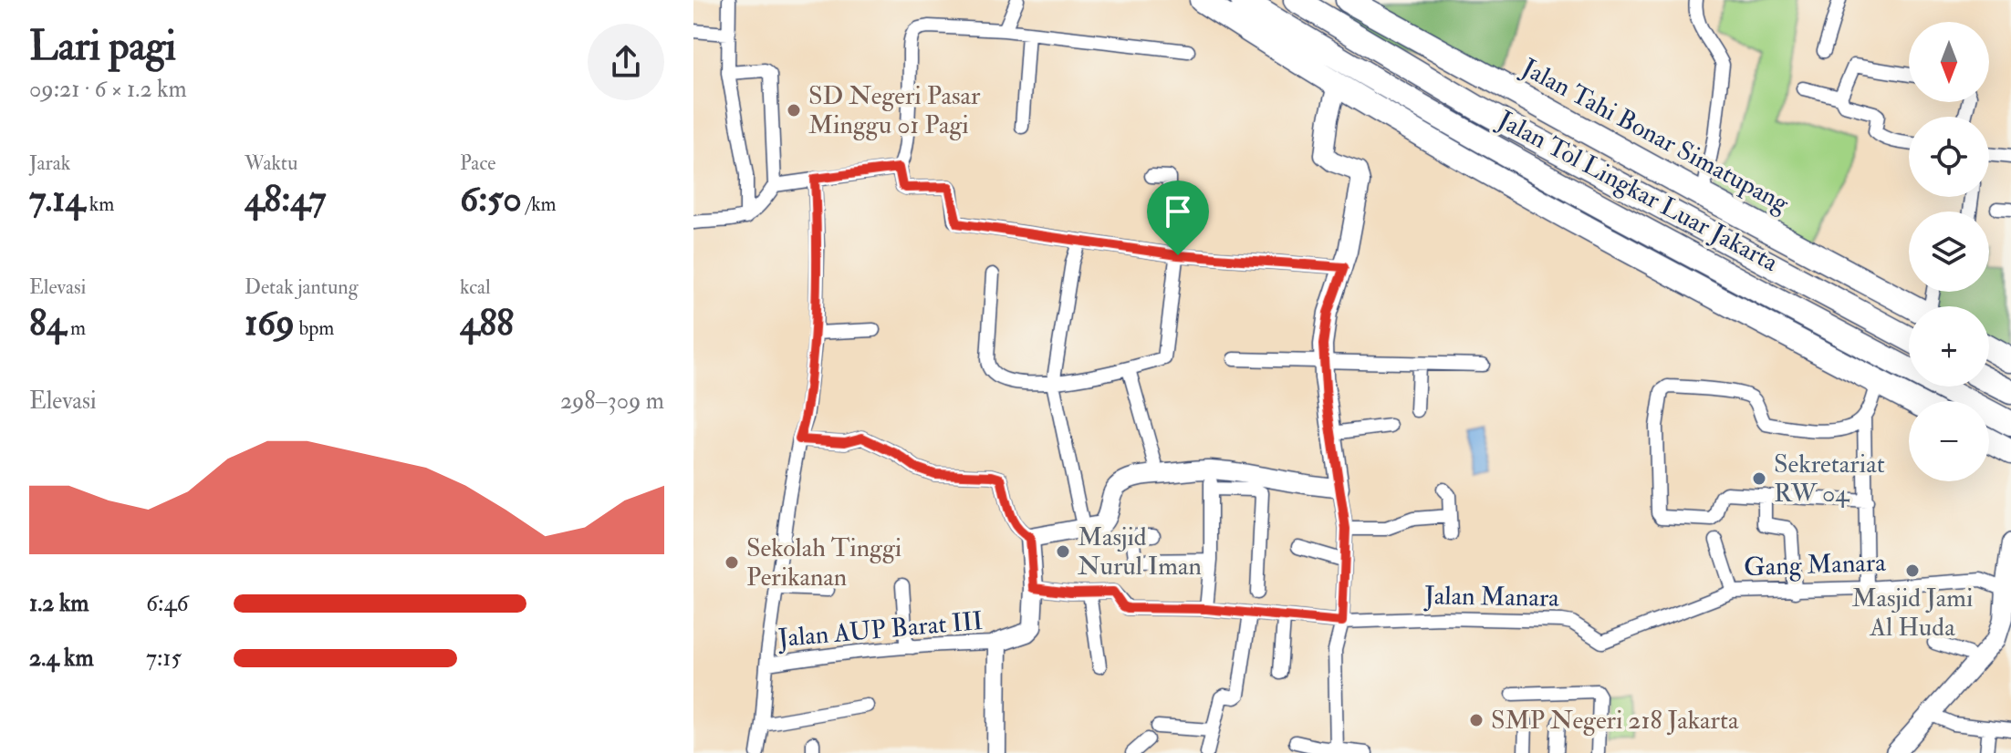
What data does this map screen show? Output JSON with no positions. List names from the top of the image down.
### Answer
{
  "streets": {
    "highway": ["Jalan Tahi Bonar Simatupang", "Jalan Tol Lingkar Luar Jakarta"],
    "street": ["Gang Manara", "Jalan Manara", "Jalan AUP Barat III"]
  },
  "crossings": [
    ["Gang Manara", "Jalan Manara"]
  ],
  "places": [
    "SD Negeri Pasar Minggu 01 Pagi",
    "Sekretariat RW 04",
    "Masjid Nurul Iman",
    "Sekolah Tinggi Perikanan",
    "Masjid Jami Al Huda",
    "SMP Negeri 218 Jakarta"
  ],
  "north": "bottom",
  "page": {
    "heading": ["Lari pagi", "09:21 · 6 × 1.2 km"],
    "map_buttons": ["+", "−"],
    "stats": [
      ["Jarak", "7.14 km"],
      ["Waktu", "48:47"],
      ["Pace", "6:50 /km"],
      ["Elevasi", "84 m"],
      ["Detak jantung", "169 bpm"],
      ["kcal", "488"]
    ],
    "chart": ["Elevasi", "298–309 m"],
    "list": [
      {
        "name": "1.2 km",
        "note": "6:46"
      },
      {
        "name": "2.4 km",
        "note": "7:15"
      }
    ]
  }
}
